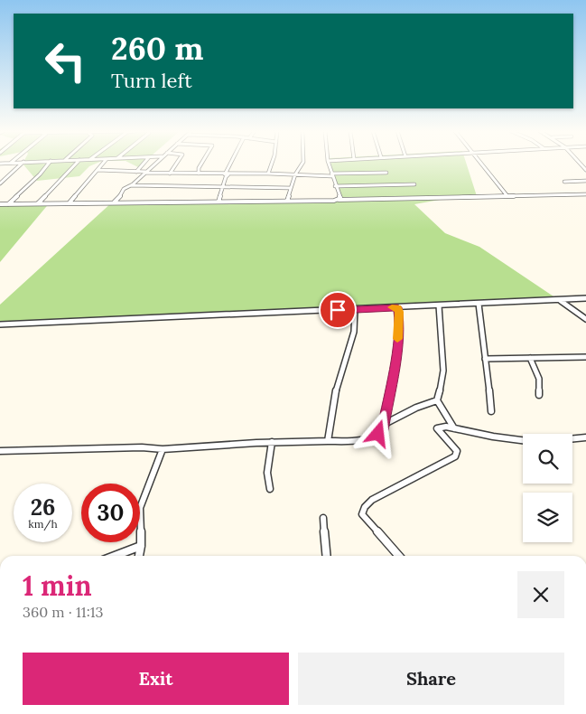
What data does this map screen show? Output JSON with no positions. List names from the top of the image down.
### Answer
{
  "page": {
    "turn": ["260 m", "Turn left"],
    "speed": "26 km/h",
    "limit": "30",
    "heading": ["1 min", "360 m · 11:13"],
    "buttons": ["Exit", "Share"]
  }
}
